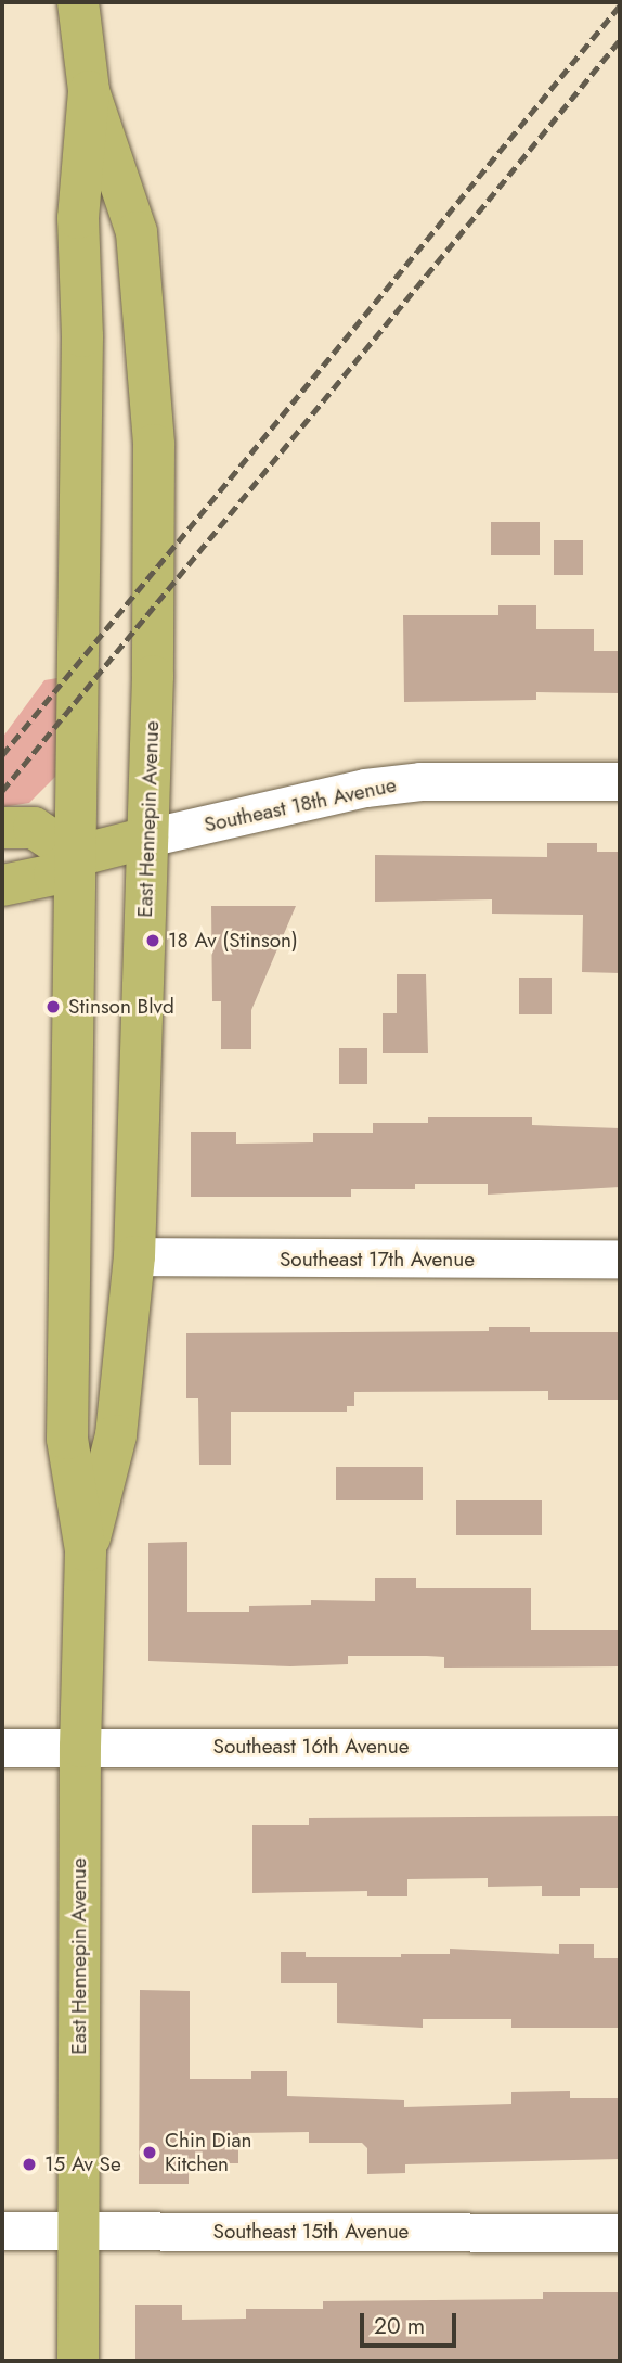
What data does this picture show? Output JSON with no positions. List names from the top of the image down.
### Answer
{
  "streets": {
    "main road": ["Southeast 18th Avenue", "East Hennepin Avenue"],
    "street": ["Southeast 17th Avenue", "Southeast 16th Avenue", "Southeast 15th Avenue"]
  },
  "crossings": [
    ["Southeast 18th Avenue", "East Hennepin Avenue"],
    ["East Hennepin Avenue", "Southeast 17th Avenue"],
    ["East Hennepin Avenue", "Southeast 16th Avenue"],
    ["East Hennepin Avenue", "Southeast 15th Avenue"]
  ],
  "places": [
    "18 Av (Stinson)",
    "Stinson Blvd",
    "Chin Dian Kitchen",
    "15 Av Se"
  ],
  "scale_bar": "20 m"
}
